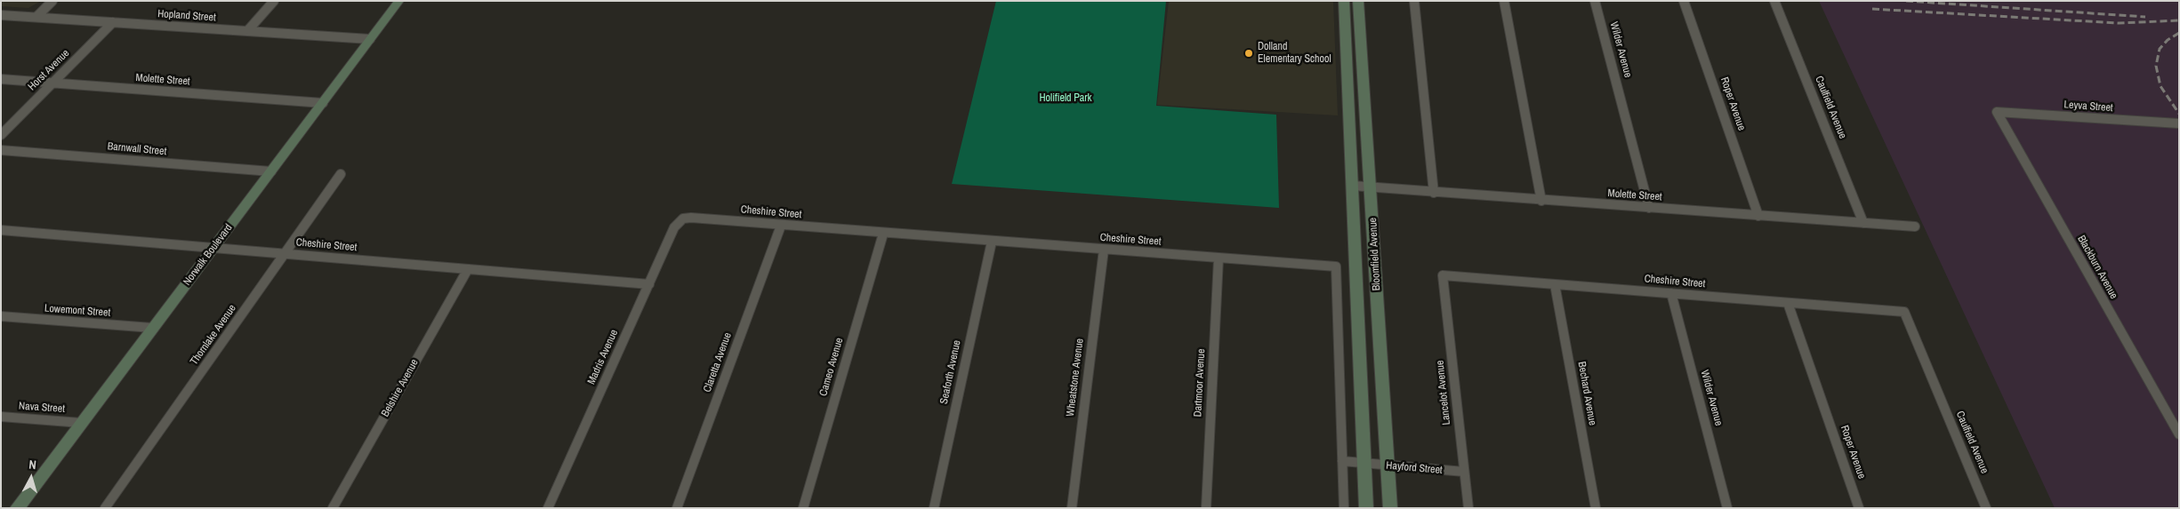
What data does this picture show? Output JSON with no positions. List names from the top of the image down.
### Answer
{
  "streets": {
    "main road": ["Bloomfield Avenue", "Norwalk Boulevard"],
    "street": [
      "Hopland Street",
      "Wilder Avenue",
      "Horst Avenue",
      "Molette Street",
      "Roper Avenue",
      "Leyva Street",
      "Caulfield Avenue",
      "Barnwall Street",
      "Cheshire Street",
      "Blackburn Avenue",
      "Lowemont Street",
      "Thornlake Avenue",
      "Madris Avenue",
      "Claretta Avenue",
      "Cameo Avenue",
      "Seaforth Avenue",
      "Wheatstone Avenue",
      "Dartmoor Avenue",
      "Belshire Avenue",
      "Lancelot Avenue",
      "Bechard Avenue",
      "Nava Street",
      "Hayford Street"
    ]
  },
  "crossings": [
    ["Hopland Street", "Horst Avenue"],
    ["Hopland Street", "Norwalk Boulevard"],
    ["Wilder Avenue", "Molette Street"],
    ["Wilder Avenue", "Cheshire Street"],
    ["Horst Avenue", "Molette Street"],
    ["Molette Street", "Roper Avenue"],
    ["Molette Street", "Caulfield Avenue"],
    ["Molette Street", "Bloomfield Avenue"],
    ["Molette Street", "Norwalk Boulevard"],
    ["Roper Avenue", "Cheshire Street"],
    ["Leyva Street", "Blackburn Avenue"],
    ["Caulfield Avenue", "Cheshire Street"],
    ["Barnwall Street", "Norwalk Boulevard"],
    ["Cheshire Street", "Norwalk Boulevard"],
    ["Cheshire Street", "Thornlake Avenue"],
    ["Cheshire Street", "Madris Avenue"],
    ["Cheshire Street", "Claretta Avenue"],
    ["Cheshire Street", "Cameo Avenue"],
    ["Cheshire Street", "Seaforth Avenue"],
    ["Cheshire Street", "Wheatstone Avenue"],
    ["Cheshire Street", "Dartmoor Avenue"],
    ["Cheshire Street", "Belshire Avenue"],
    ["Cheshire Street", "Lancelot Avenue"],
    ["Cheshire Street", "Bechard Avenue"],
    ["Cheshire Street", "Hayford Street"],
    ["Bloomfield Avenue", "Hayford Street"],
    ["Norwalk Boulevard", "Lowemont Street"],
    ["Norwalk Boulevard", "Nava Street"],
    ["Lancelot Avenue", "Hayford Street"]
  ],
  "parks": ["Holifield Park"],
  "places": ["Dolland Elementary School"],
  "north": "top"
}
